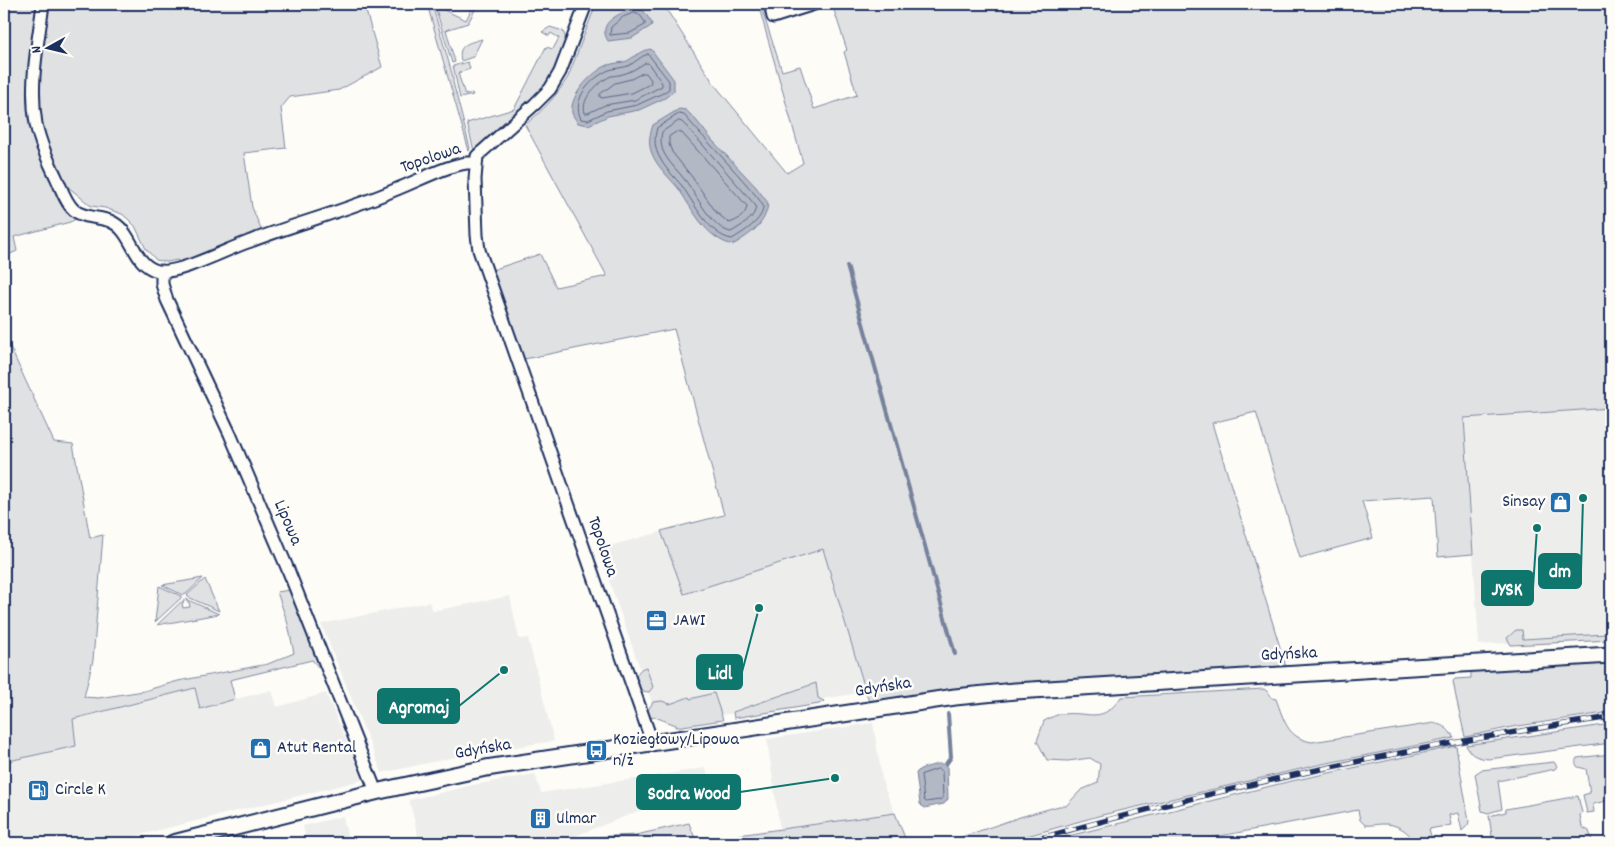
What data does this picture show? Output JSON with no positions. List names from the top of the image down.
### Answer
{
  "streets": {
    "main road": ["Gdyńska"],
    "street": ["Topolowa", "Lipowa"]
  },
  "crossings": [
    ["Topolowa", "Lipowa"],
    ["Topolowa", "Gdyńska"],
    ["Lipowa", "Gdyńska"]
  ],
  "places": {
    "other": [
      "dm",
      "JYSK",
      "Lidl",
      "Agromaj",
      "Sodra Wood"
    ],
    "shop": ["Sinsay", "Atut Rental"],
    "office": ["JAWI"],
    "bus stop": ["Koziegłowy/Lipowa n/ż"],
    "fuel station": ["Circle K"],
    "building": ["Ulmar"]
  },
  "north": "left"
}
